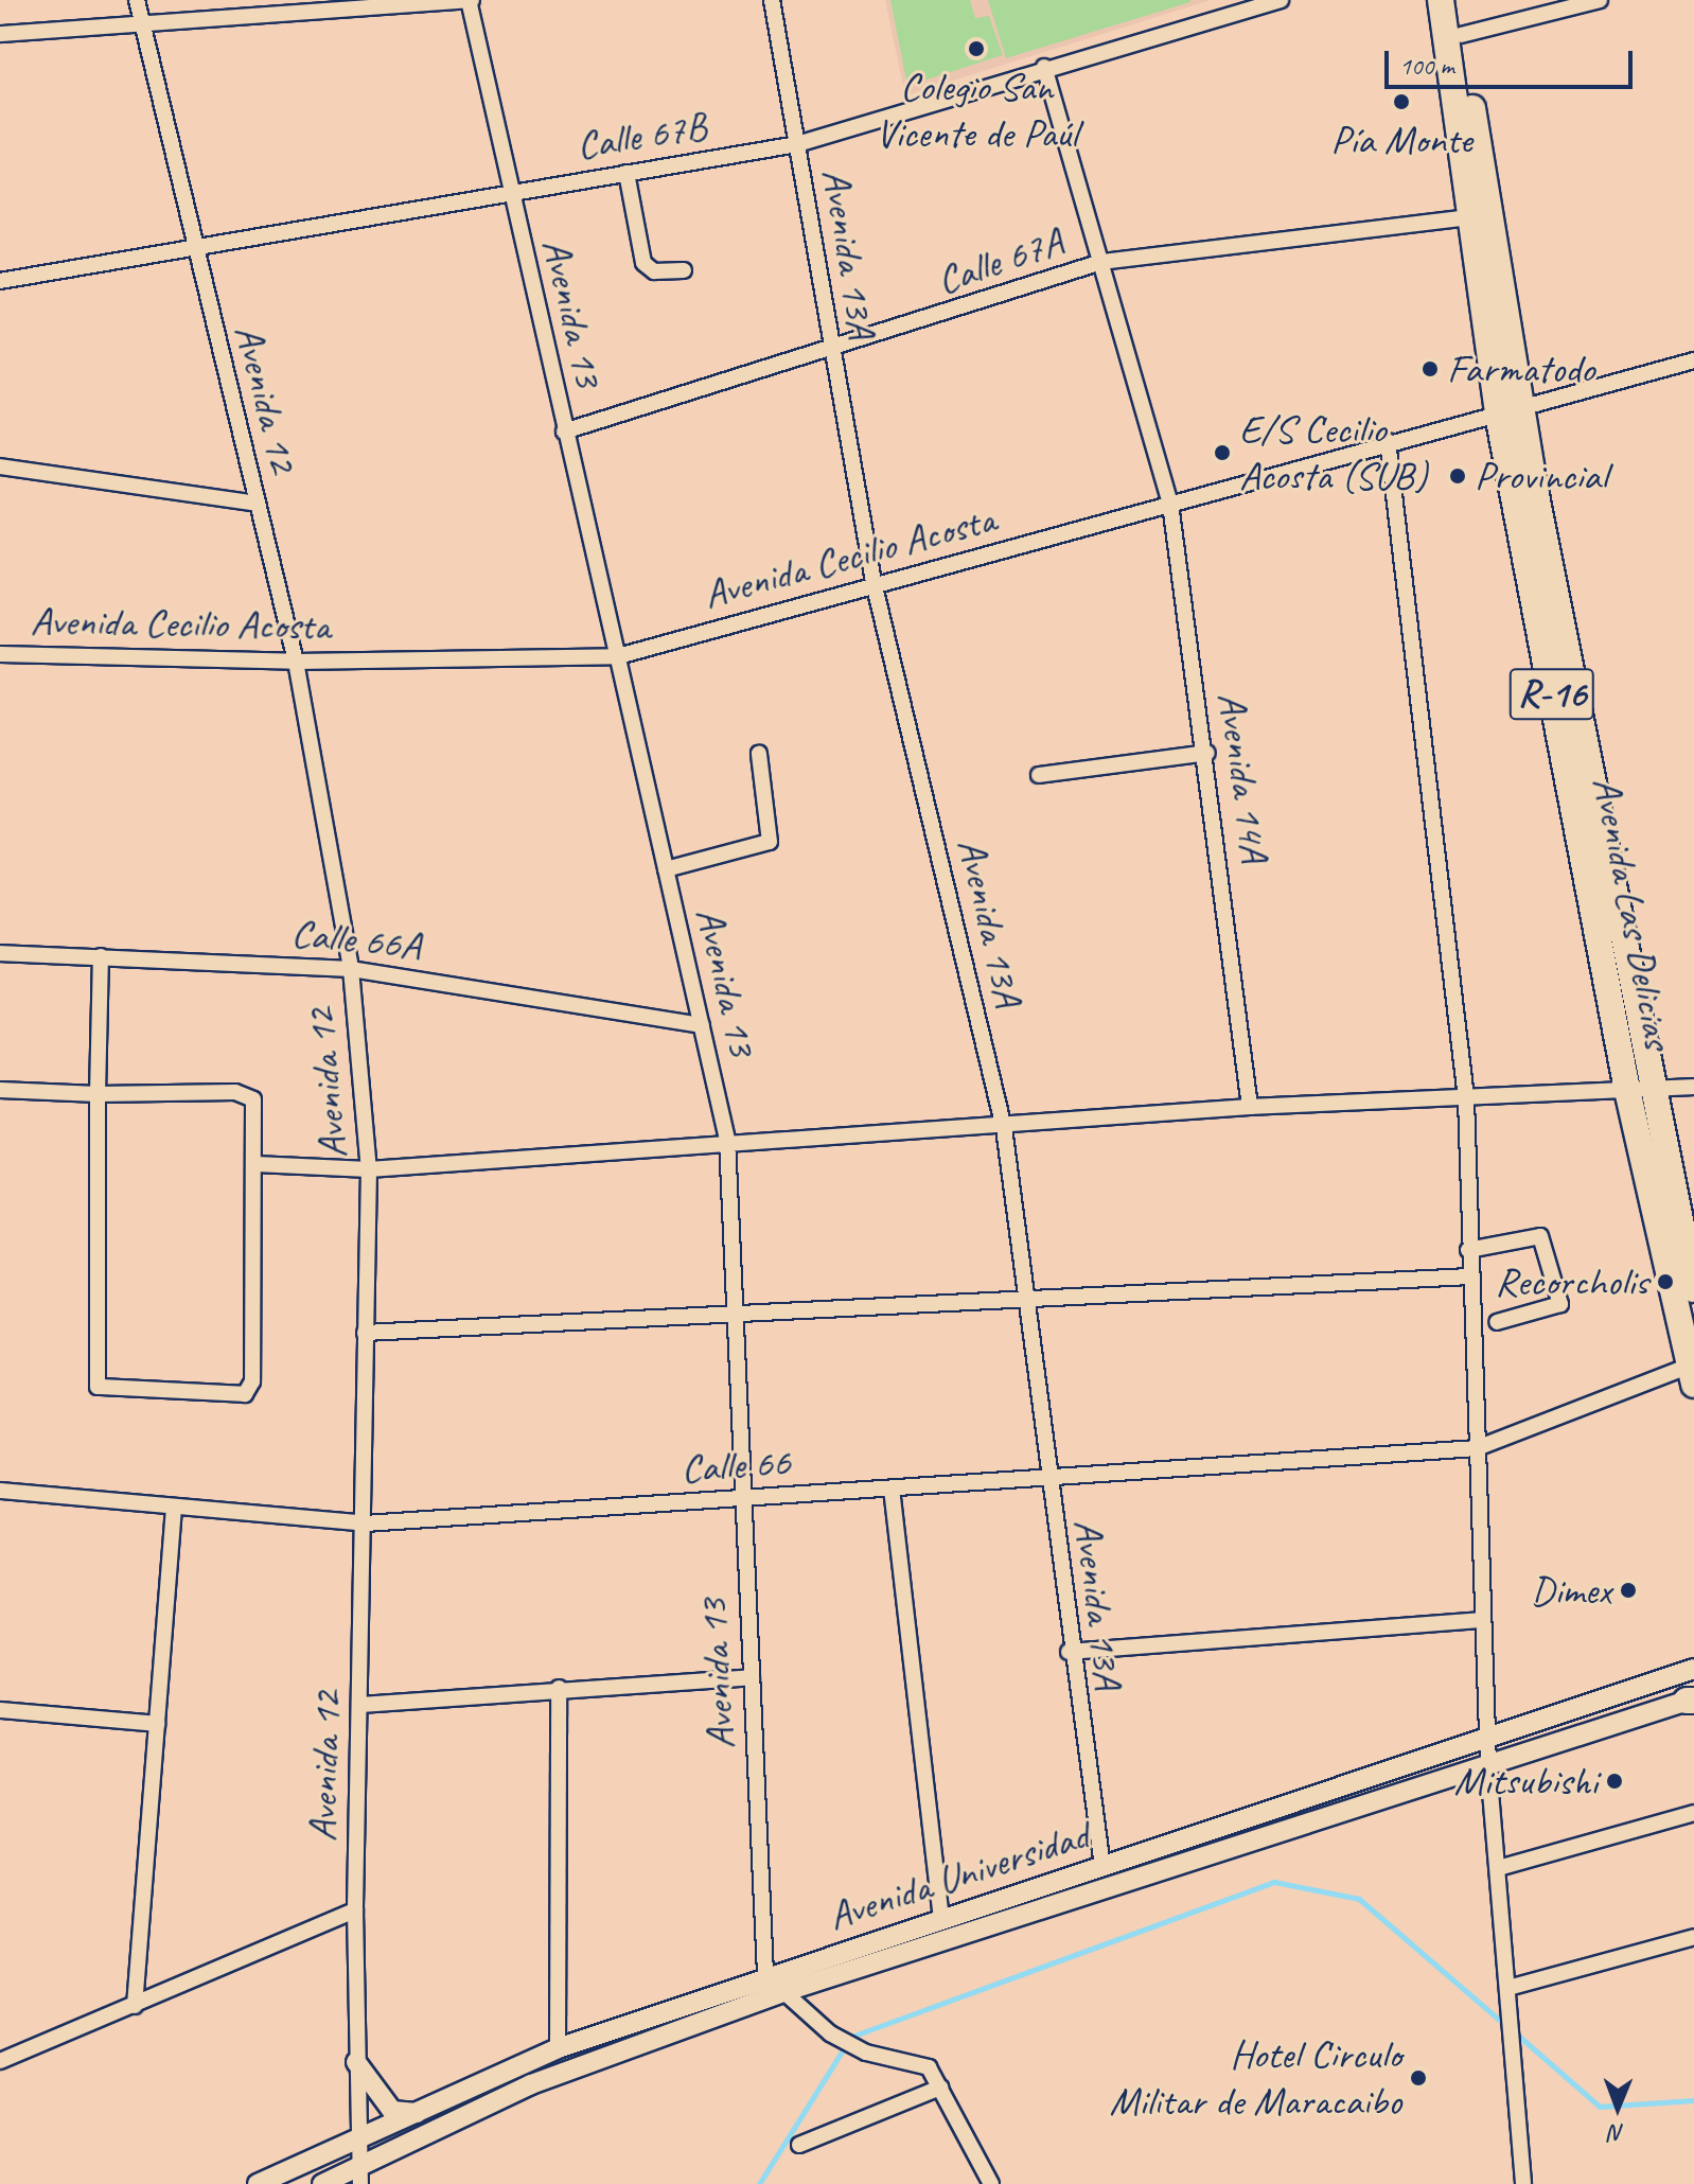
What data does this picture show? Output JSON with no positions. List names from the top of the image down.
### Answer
{
  "streets": {
    "main road": ["R-16", "Avenida Las Delicias"],
    "street": [
      "Calle 67B",
      "Avenida 13A",
      "Calle 67A",
      "Avenida 13",
      "Avenida 12",
      "Avenida Cecilio Acosta",
      "Avenida 14A",
      "Calle 66A",
      "Calle 66",
      "Avenida Universidad"
    ]
  },
  "crossings": [
    ["Calle 67B", "Avenida 13A"],
    ["Calle 67B", "Avenida 13"],
    ["Calle 67B", "Avenida 12"],
    ["Calle 67B", "Avenida 14A"],
    ["Avenida 13A", "Calle 67A"],
    ["Avenida 13A", "Avenida Cecilio Acosta"],
    ["Avenida 13A", "Calle 66"],
    ["Avenida 13A", "Avenida Universidad"],
    ["Calle 67A", "Avenida 13"],
    ["Calle 67A", "Avenida 14A"],
    ["Calle 67A", "Avenida Las Delicias"],
    ["Avenida 13", "Avenida Cecilio Acosta"],
    ["Avenida 13", "Calle 66A"],
    ["Avenida 13", "Calle 66"],
    ["Avenida 13", "Avenida Universidad"],
    ["Avenida 12", "Avenida Cecilio Acosta"],
    ["Avenida 12", "Calle 66A"],
    ["Avenida 12", "Calle 66"],
    ["Avenida 12", "Avenida Universidad"],
    ["Avenida Cecilio Acosta", "R-16"],
    ["Avenida Cecilio Acosta", "Avenida 14A"],
    ["Avenida Cecilio Acosta", "Avenida Las Delicias"],
    ["R-16", "Avenida Las Delicias"],
    ["Avenida Las Delicias", "Calle 66"]
  ],
  "places": [
    "Colegio San Vicente de Paúl",
    "Pía Monte",
    "Farmatodo",
    "E/S Cecilio Acosta (SUB)",
    "Provincial",
    "Recorcholis",
    "Dimex",
    "Mitsubishi",
    "Hotel Circulo Militar de Maracaibo"
  ],
  "scale_bar": "100 m",
  "north": "bottom"
}
